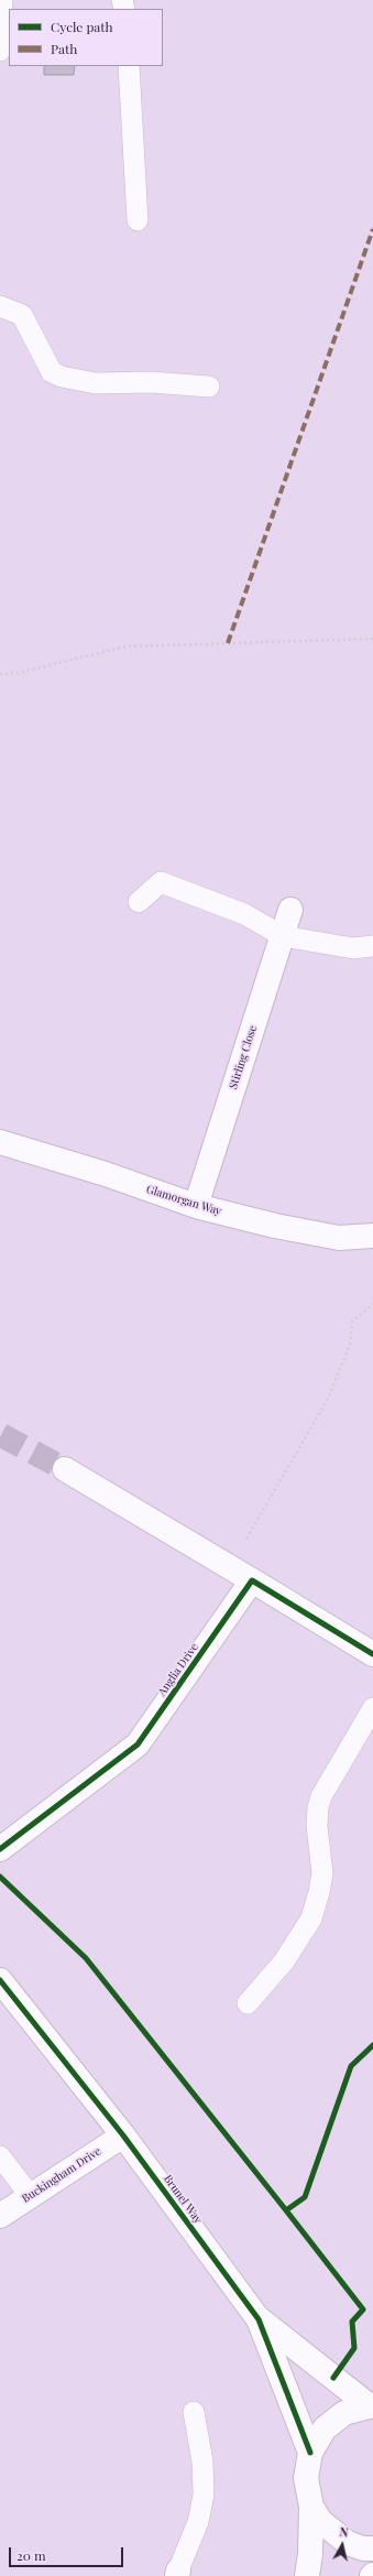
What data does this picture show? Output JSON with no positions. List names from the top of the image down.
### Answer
{
  "streets": {
    "street": [
      "Stirling Close",
      "Glamorgan Way",
      "Anglia Drive",
      "Buckingham Drive",
      "Brunel Way"
    ]
  },
  "crossings": [
    ["Stirling Close", "Glamorgan Way"],
    ["Buckingham Drive", "Brunel Way"]
  ],
  "legend": ["Cycle path", "Path"],
  "scale_bar": "20 m",
  "north": "top"
}
